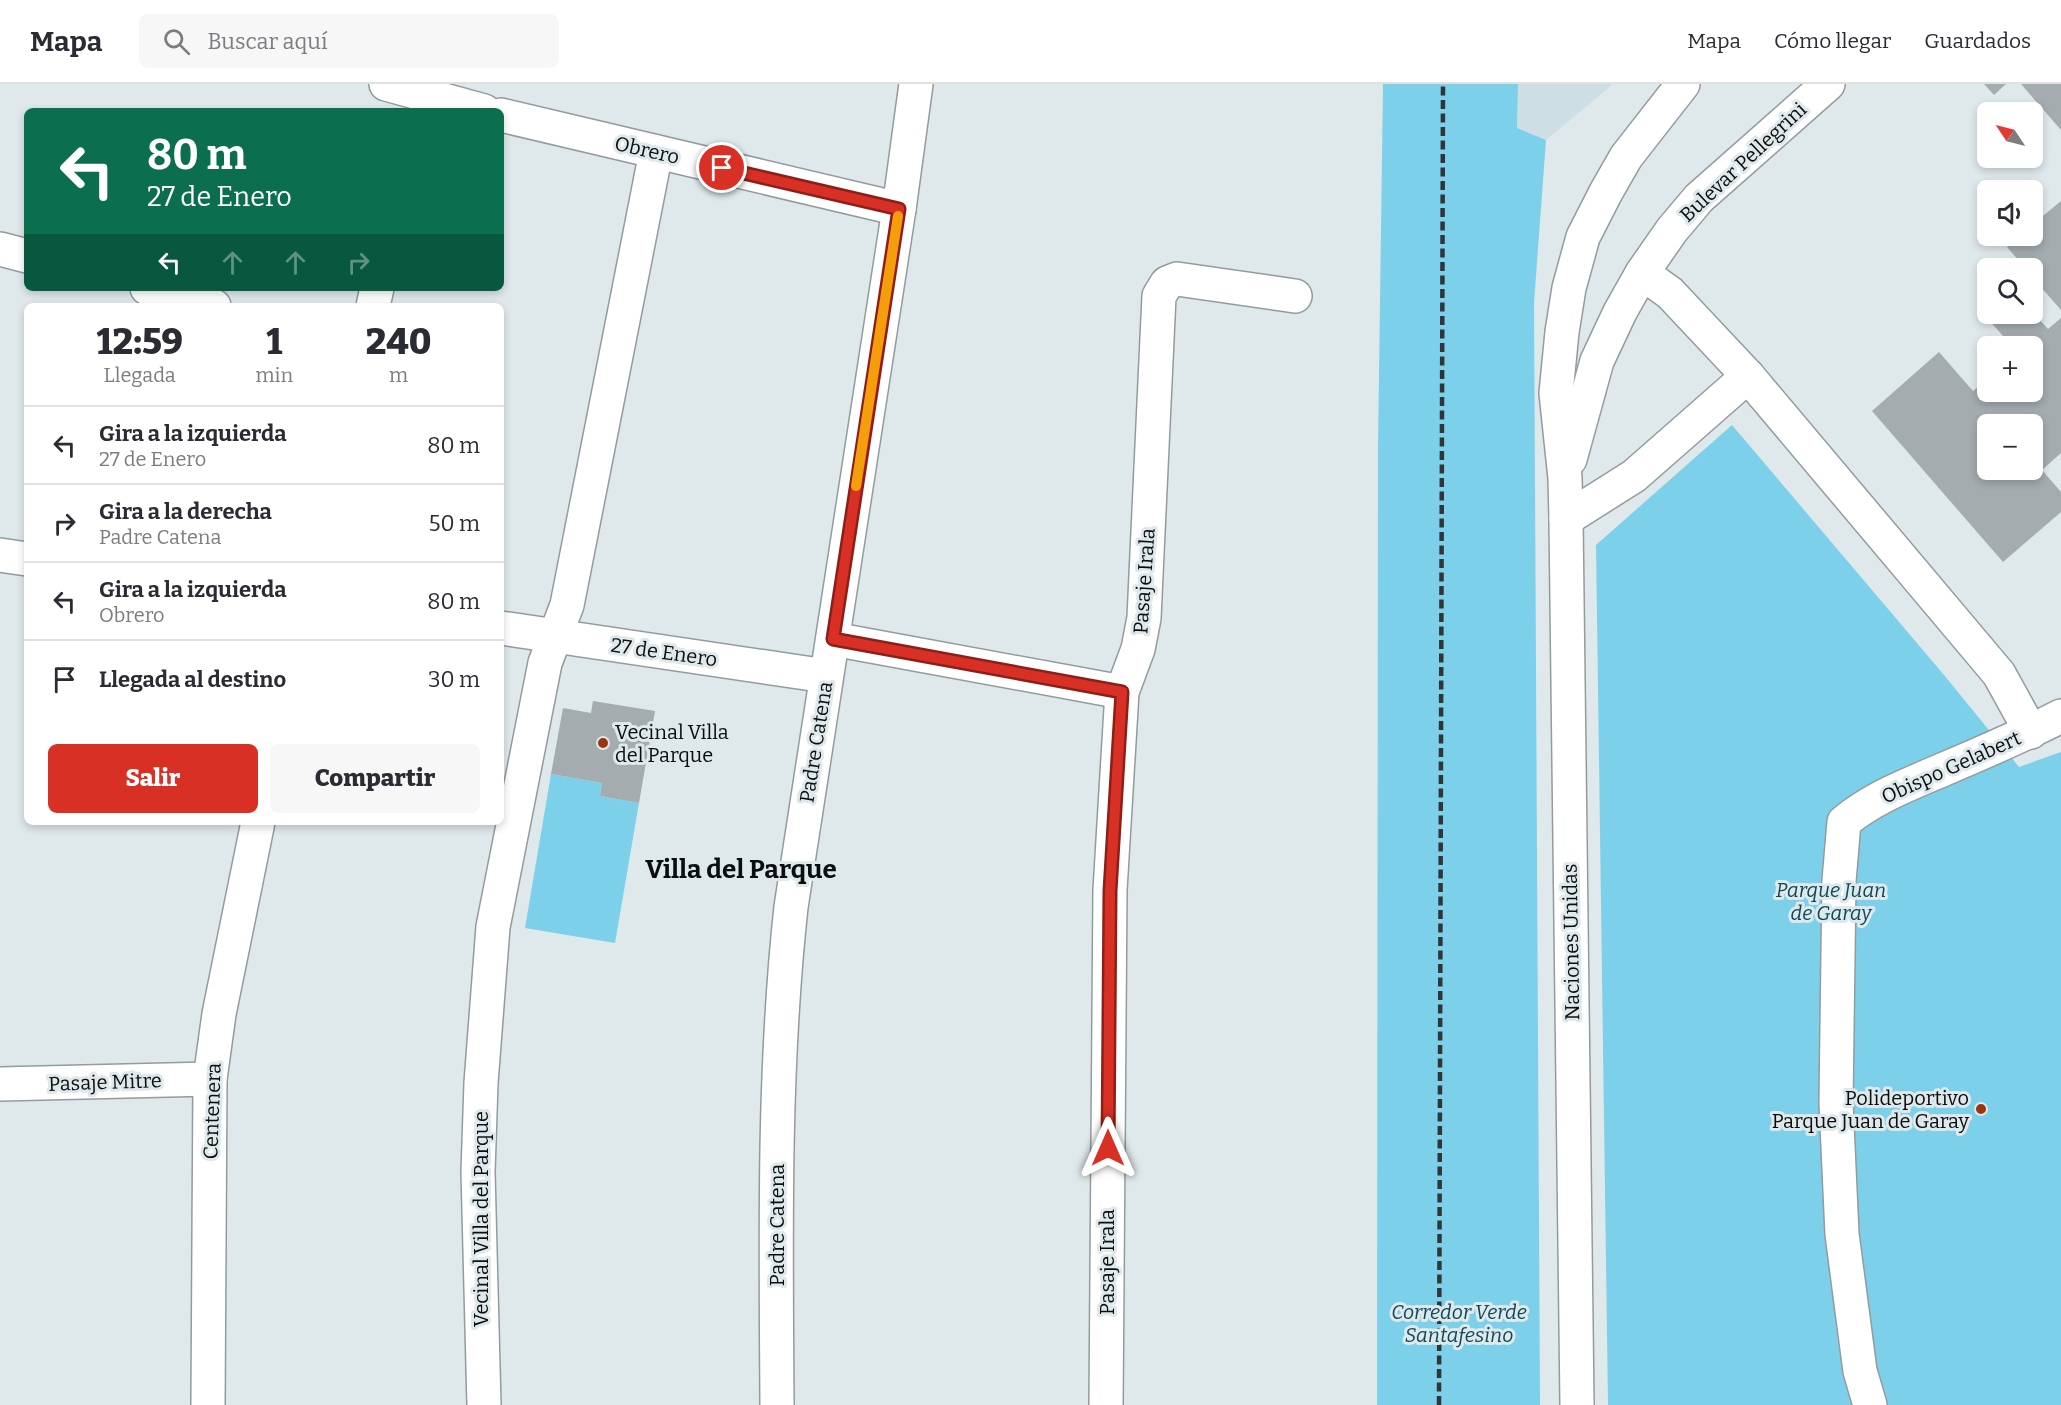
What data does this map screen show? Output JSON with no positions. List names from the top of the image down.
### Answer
{
  "streets": {
    "street": [
      "Obrero",
      "Bulevar Pellegrini",
      "Pasaje Irala",
      "27 de Enero",
      "Padre Catena",
      "Obispo Gelabert",
      "Naciones Unidas",
      "Pasaje Mitre",
      "Centenera",
      "Vecinal Villa del Parque"
    ]
  },
  "crossings": [
    ["Obrero", "Padre Catena"],
    ["Obrero", "Vecinal Villa del Parque"],
    ["Bulevar Pellegrini", "Naciones Unidas"],
    ["27 de Enero", "Padre Catena"],
    ["27 de Enero", "Vecinal Villa del Parque"],
    ["Pasaje Mitre", "Centenera"]
  ],
  "districts": ["Villa del Parque"],
  "parks": ["Parque Juan de Garay", "Corredor Verde Santafesino"],
  "places": ["Vecinal Villa del Parque", "Polideportivo Parque Juan de Garay"],
  "north": "top left",
  "page": {
    "header": "Mapa",
    "search": "Buscar aquí",
    "nav": ["Mapa", "Cómo llegar", "Guardados"],
    "map_buttons": ["+", "−"],
    "turn": ["80 m", "27 de Enero"],
    "eta": [
      "12:59",
      "Llegada",
      "1",
      "min",
      "240",
      "m"
    ],
    "list": [
      {
        "name": "Gira a la izquierda",
        "note": "27 de Enero",
        "value": "80 m"
      },
      {
        "name": "Gira a la derecha",
        "note": "Padre Catena",
        "value": "50 m"
      },
      {
        "name": "Gira a la izquierda",
        "note": "Obrero",
        "value": "80 m"
      },
      {
        "name": "Llegada al destino",
        "value": "30 m"
      }
    ],
    "buttons": ["Salir", "Compartir"]
  }
}
